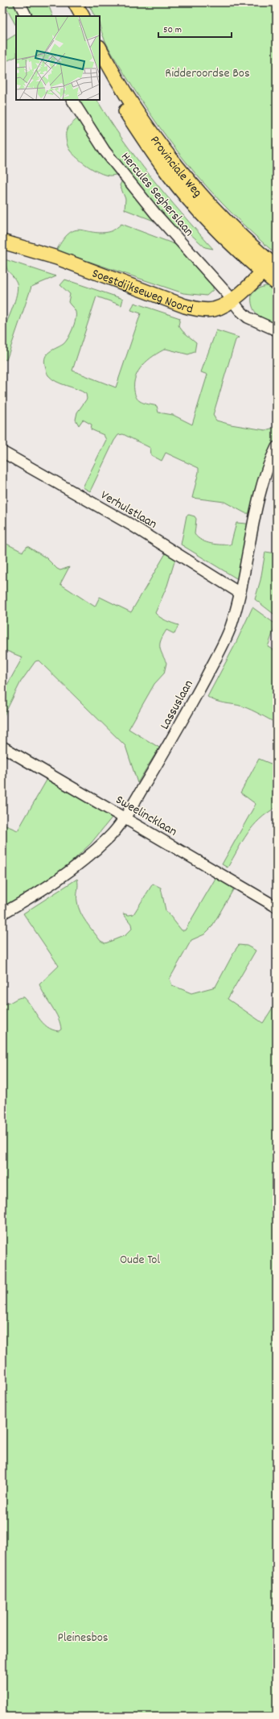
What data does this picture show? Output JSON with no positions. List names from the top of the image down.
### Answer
{
  "streets": {
    "main road": ["Provinciale Weg", "Soestdijkseweg Noord"],
    "street": [
      "Hercules Segherslaan",
      "Verhulstlaan",
      "Lassuslaan",
      "Sweelincklaan"
    ]
  },
  "crossings": [
    ["Provinciale Weg", "Soestdijkseweg Noord"],
    ["Hercules Segherslaan", "Soestdijkseweg Noord"],
    ["Verhulstlaan", "Lassuslaan"],
    ["Lassuslaan", "Sweelincklaan"]
  ],
  "parks": ["Ridderoordse Bos", "Oude Tol", "Pleinesbos"],
  "scale_bar": "50 m"
}
